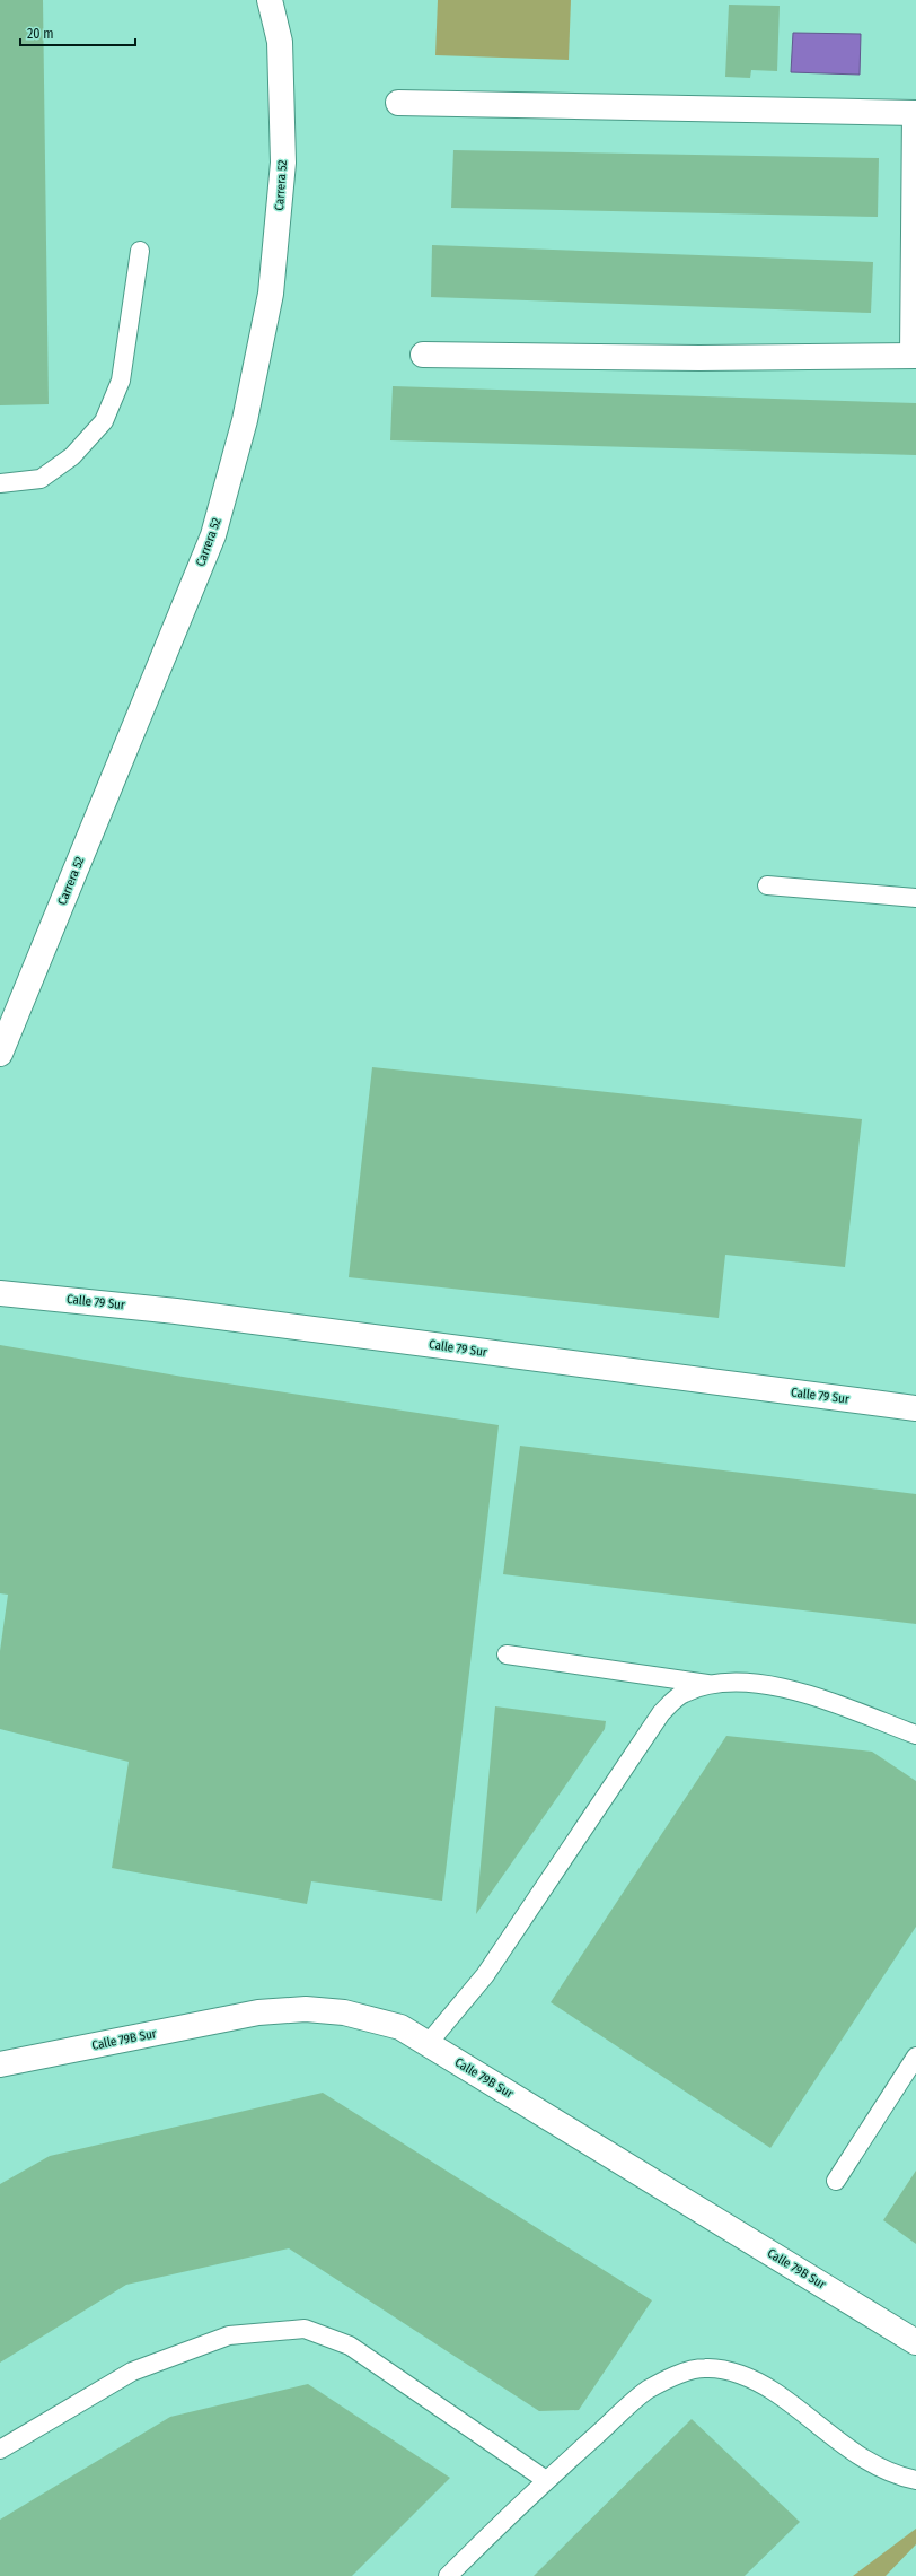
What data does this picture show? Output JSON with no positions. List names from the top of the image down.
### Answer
{
  "streets": {
    "street": ["Carrera 52", "Calle 79 Sur", "Calle 79B Sur"]
  },
  "scale_bar": "20 m"
}
